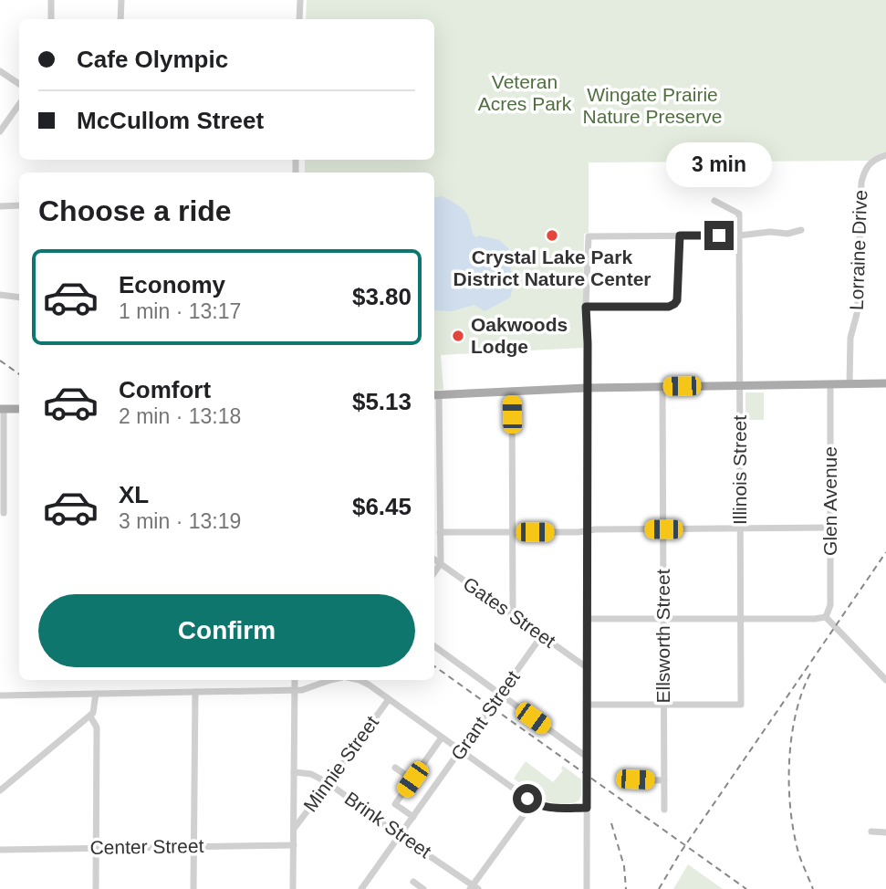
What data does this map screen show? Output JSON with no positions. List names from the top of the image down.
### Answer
{
  "streets": {
    "street": [
      "Lorraine Drive",
      "Illinois Street",
      "Glen Avenue",
      "Gates Street",
      "Ellsworth Street",
      "Grant Street",
      "Minnie Street",
      "Brink Street",
      "Center Street"
    ]
  },
  "crossings": [
    ["Illinois Street", "Ellsworth Street"],
    ["Gates Street", "Grant Street"],
    ["Grant Street", "Brink Street"],
    ["Minnie Street", "Brink Street"]
  ],
  "parks": ["Veteran Acres Park", "Wingate Prairie Nature Preserve"],
  "places": ["Crystal Lake Park District Nature Center", "Oakwoods Lodge"],
  "page": {
    "banner": ["Cafe Olympic", "McCullom Street"],
    "bubble": "3 min",
    "heading": "Choose a ride",
    "list": [
      {
        "name": "Economy",
        "note": "1 min · 13:17",
        "value": "$3.80"
      },
      {
        "name": "Comfort",
        "note": "2 min · 13:18",
        "value": "$5.13"
      },
      {
        "name": "XL",
        "note": "3 min · 13:19",
        "value": "$6.45"
      }
    ],
    "buttons": "Confirm"
  }
}
